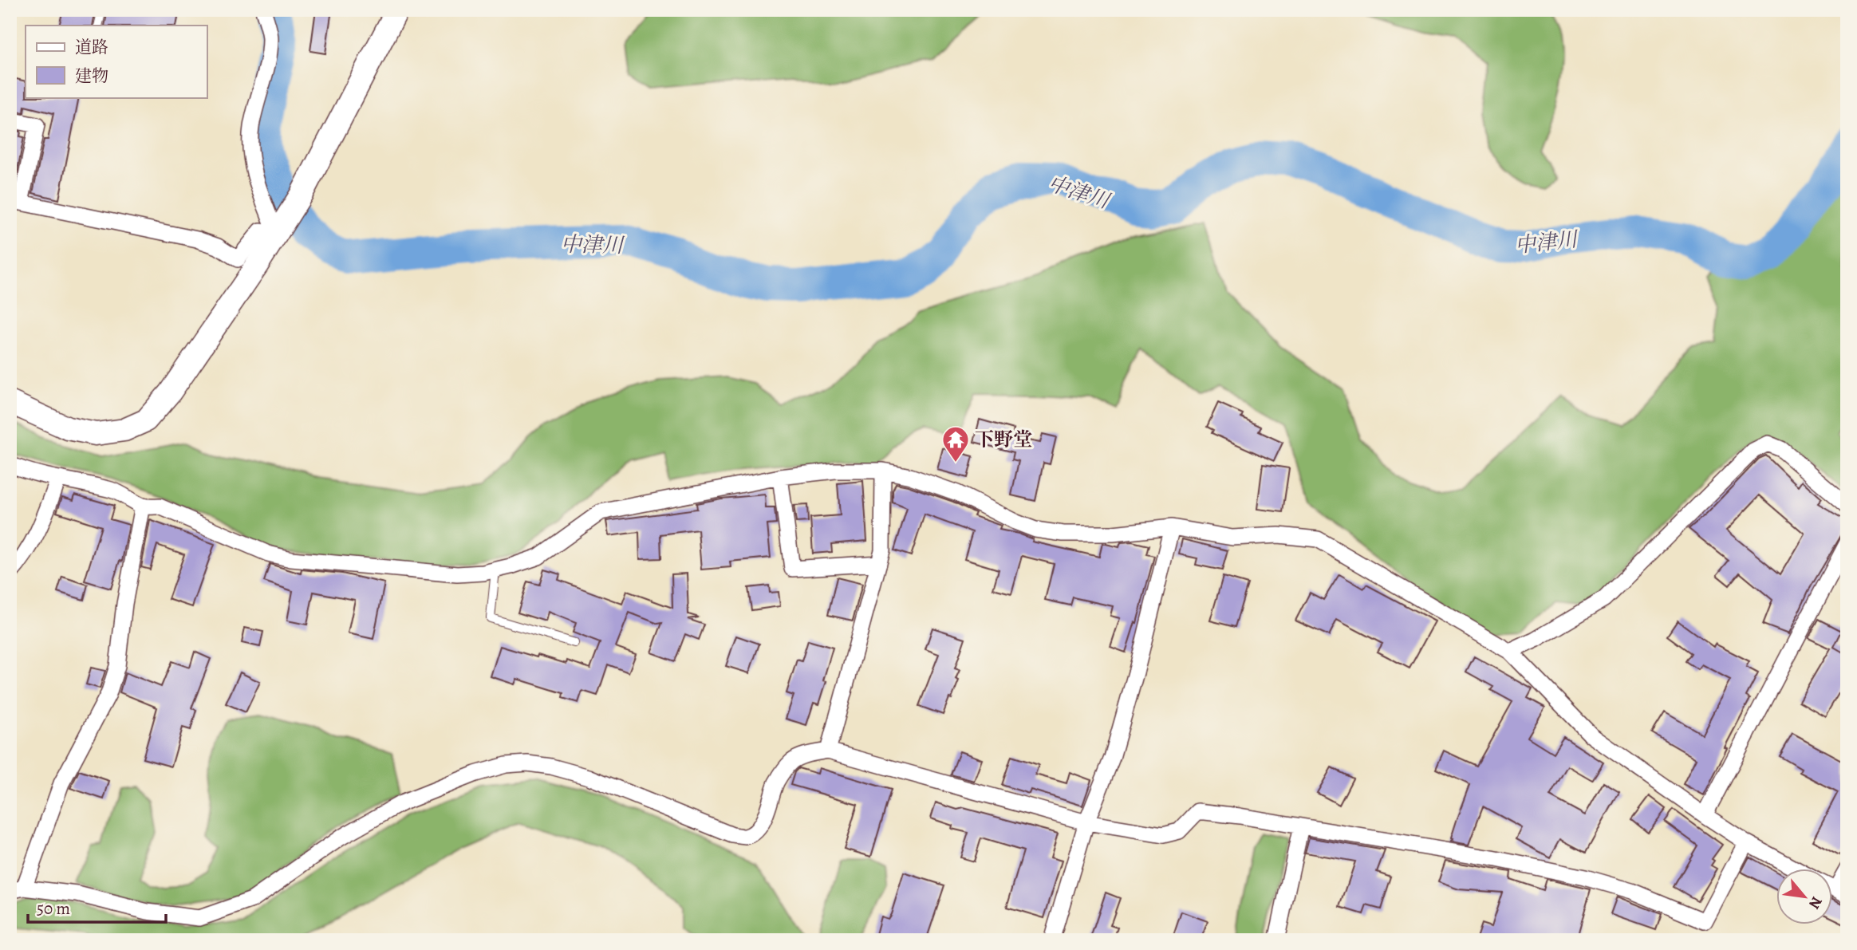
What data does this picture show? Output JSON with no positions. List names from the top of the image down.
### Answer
{
  "water": ["中津川"],
  "places": {
    "temple": ["下野堂"]
  },
  "legend": ["道路", "建物"],
  "scale_bar": "50 m",
  "north": "bottom right"
}
